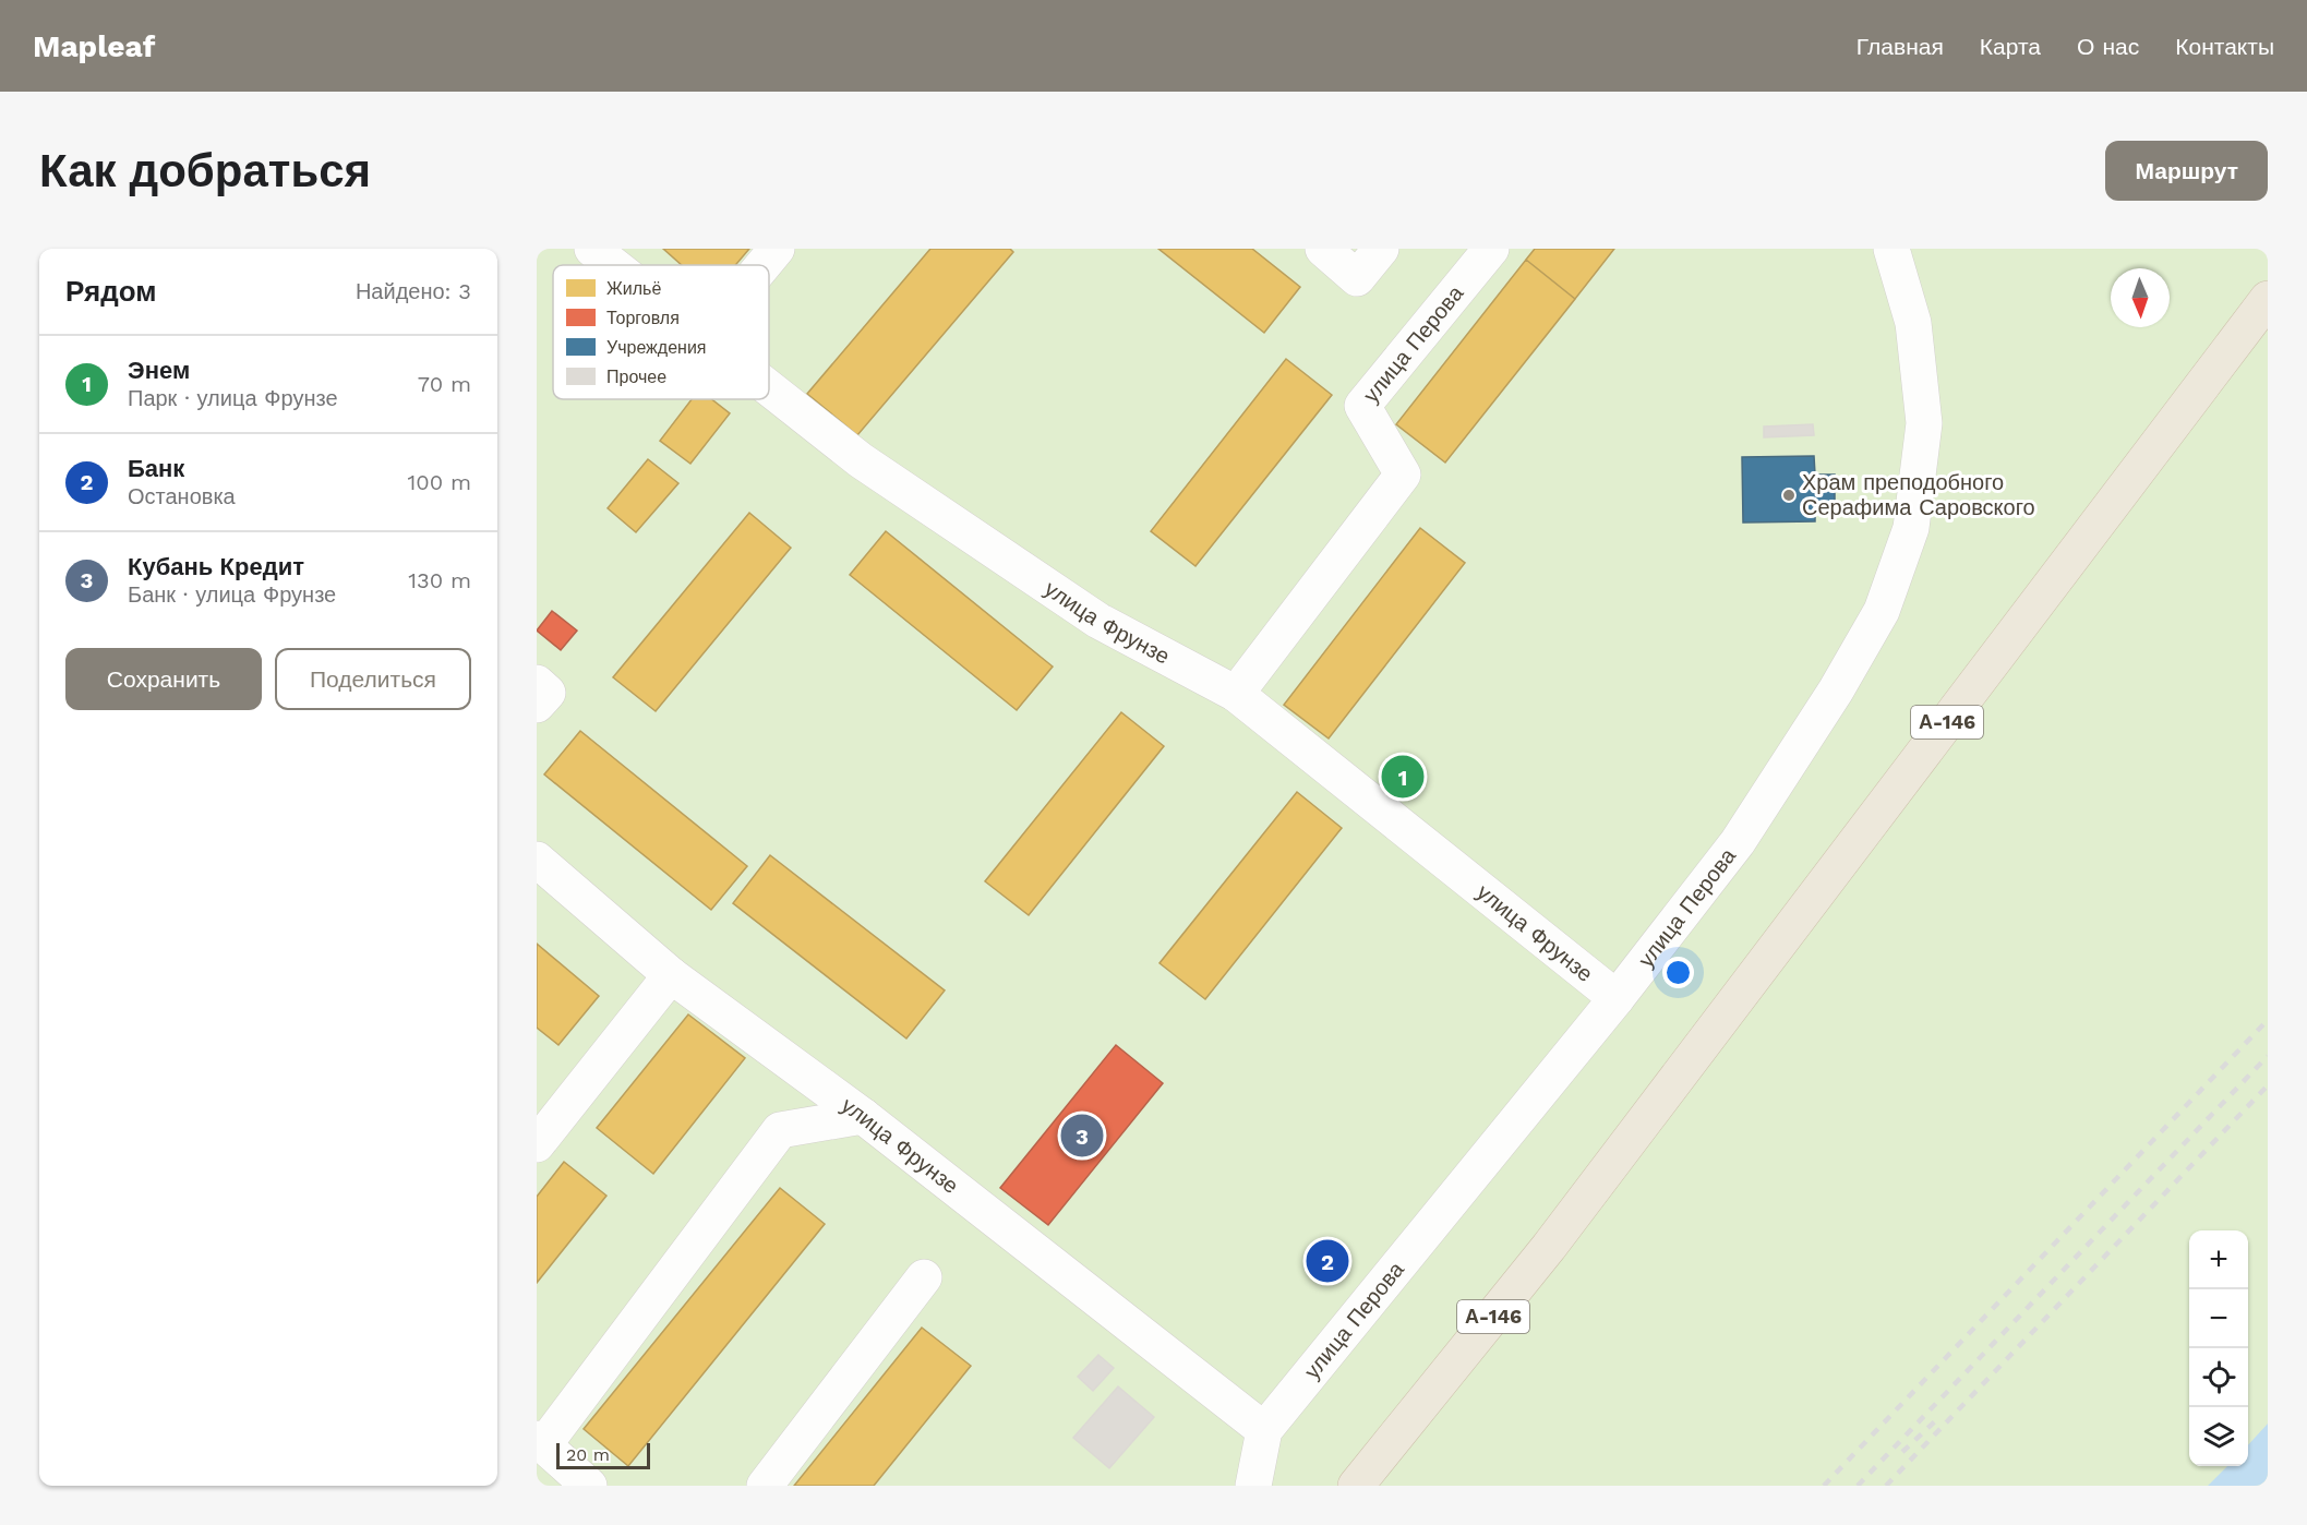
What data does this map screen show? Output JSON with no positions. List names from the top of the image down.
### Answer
{
  "streets": {
    "highway": ["А-146"],
    "street": ["улица Перова", "улица Фрунзе"]
  },
  "crossings": [
    ["улица Перова", "улица Фрунзе"]
  ],
  "places": ["Храм преподобного Серафима Саровского"],
  "legend": [
    "Жильё",
    "Торговля",
    "Учреждения",
    "Прочее"
  ],
  "scale_bar": "20 m",
  "north": "bottom",
  "page": {
    "header": "Mapleaf",
    "nav": [
      "Главная",
      "Карта",
      "О нас",
      "Контакты"
    ],
    "buttons": [
      "Маршрут",
      ["Сохранить", "Поделиться"]
    ],
    "title": "Как добраться",
    "heading": ["Рядом", "Найдено: 3"],
    "list": [
      {
        "mark": "1",
        "name": "Энем",
        "note": "Парк · улица Фрунзе",
        "value": "70 m"
      },
      {
        "mark": "2",
        "name": "Банк",
        "note": "Остановка",
        "value": "100 m"
      },
      {
        "mark": "3",
        "name": "Кубань Кредит",
        "note": "Банк · улица Фрунзе",
        "value": "130 m"
      }
    ],
    "pins": ["1", "3", "2"],
    "map_buttons": ["+", "−"],
    "scale": "20 m"
  }
}
